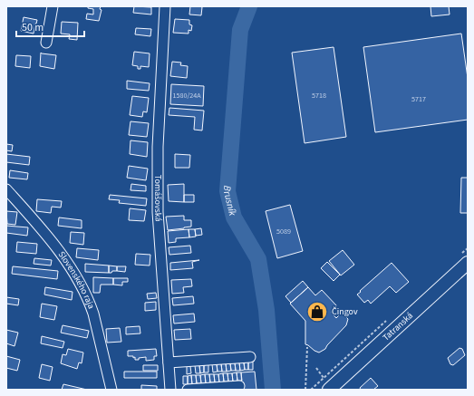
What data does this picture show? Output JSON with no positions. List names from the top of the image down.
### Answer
{
  "streets": {
    "main road": ["Tatranská"],
    "street": ["Tomášovská", "Slovenského raja"]
  },
  "water": ["Brusník"],
  "places": {
    "shop": ["Čingov"]
  },
  "house_numbers": [
    "1580/24A",
    "5718",
    "5717",
    "5089"
  ],
  "scale_bar": "50 m"
}
